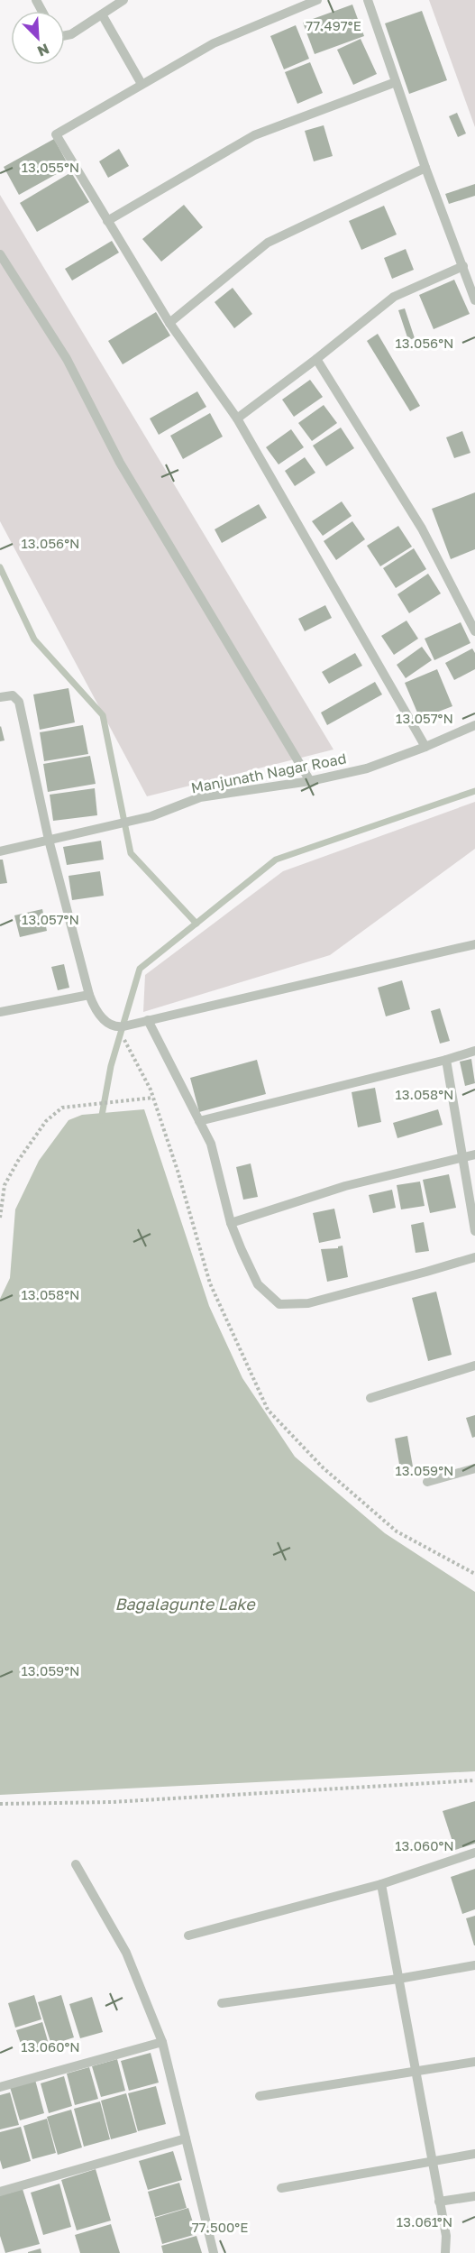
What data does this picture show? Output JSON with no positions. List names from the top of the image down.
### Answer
{
  "streets": {
    "street": ["Manjunath Nagar Road"]
  },
  "water": ["Bagalagunte Lake"],
  "north": "bottom right",
  "coordinates": [
    "77.497°E",
    "13.055°N",
    "13.056°N",
    "13.057°N",
    "13.058°N",
    "13.059°N",
    "13.060°N",
    "13.061°N",
    "77.500°E"
  ]
}
